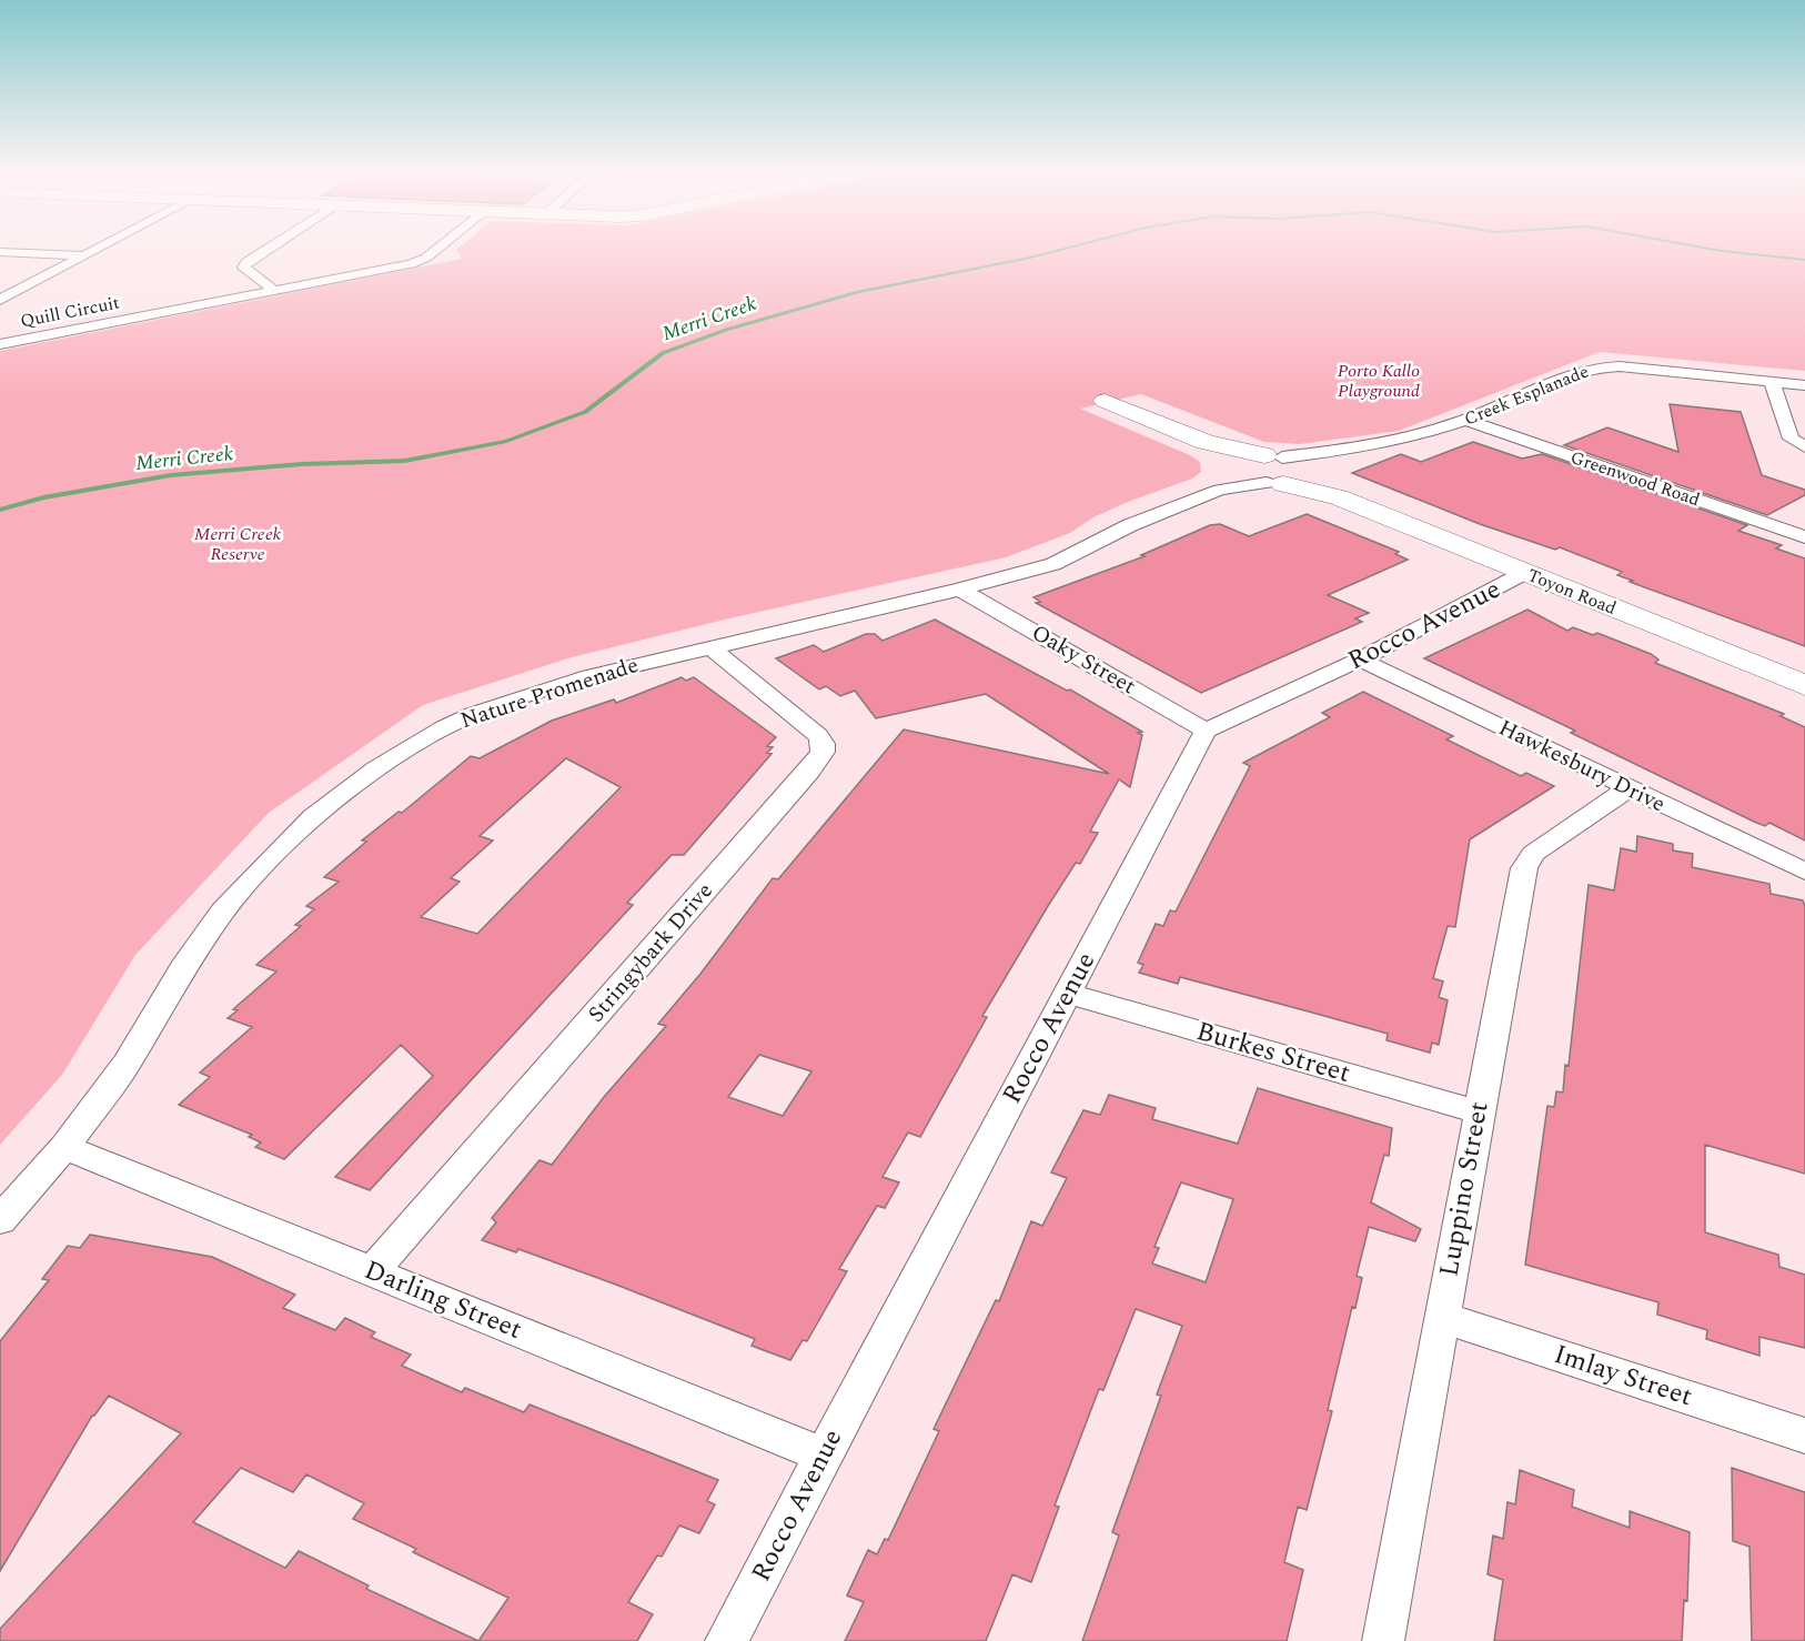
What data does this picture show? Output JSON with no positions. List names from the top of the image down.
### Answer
{
  "streets": {
    "street": [
      "Quill Circuit",
      "Creek Esplanade",
      "Greenwood Road",
      "Toyon Road",
      "Rocco Avenue",
      "Oaky Street",
      "Nature Promenade",
      "Hawkesbury Drive",
      "Stringybark Drive",
      "Burkes Street",
      "Luppino Street",
      "Darling Street",
      "Imlay Street"
    ]
  },
  "crossings": [
    ["Creek Esplanade", "Greenwood Road"],
    ["Creek Esplanade", "Toyon Road"],
    ["Toyon Road", "Rocco Avenue"],
    ["Toyon Road", "Nature Promenade"],
    ["Rocco Avenue", "Oaky Street"],
    ["Rocco Avenue", "Hawkesbury Drive"],
    ["Rocco Avenue", "Burkes Street"],
    ["Rocco Avenue", "Darling Street"],
    ["Oaky Street", "Nature Promenade"],
    ["Nature Promenade", "Stringybark Drive"],
    ["Nature Promenade", "Darling Street"],
    ["Hawkesbury Drive", "Luppino Street"],
    ["Stringybark Drive", "Darling Street"],
    ["Burkes Street", "Luppino Street"],
    ["Luppino Street", "Imlay Street"]
  ],
  "water": ["Merri Creek"],
  "parks": ["Porto Kallo Playground", "Merri Creek Reserve"]
}
